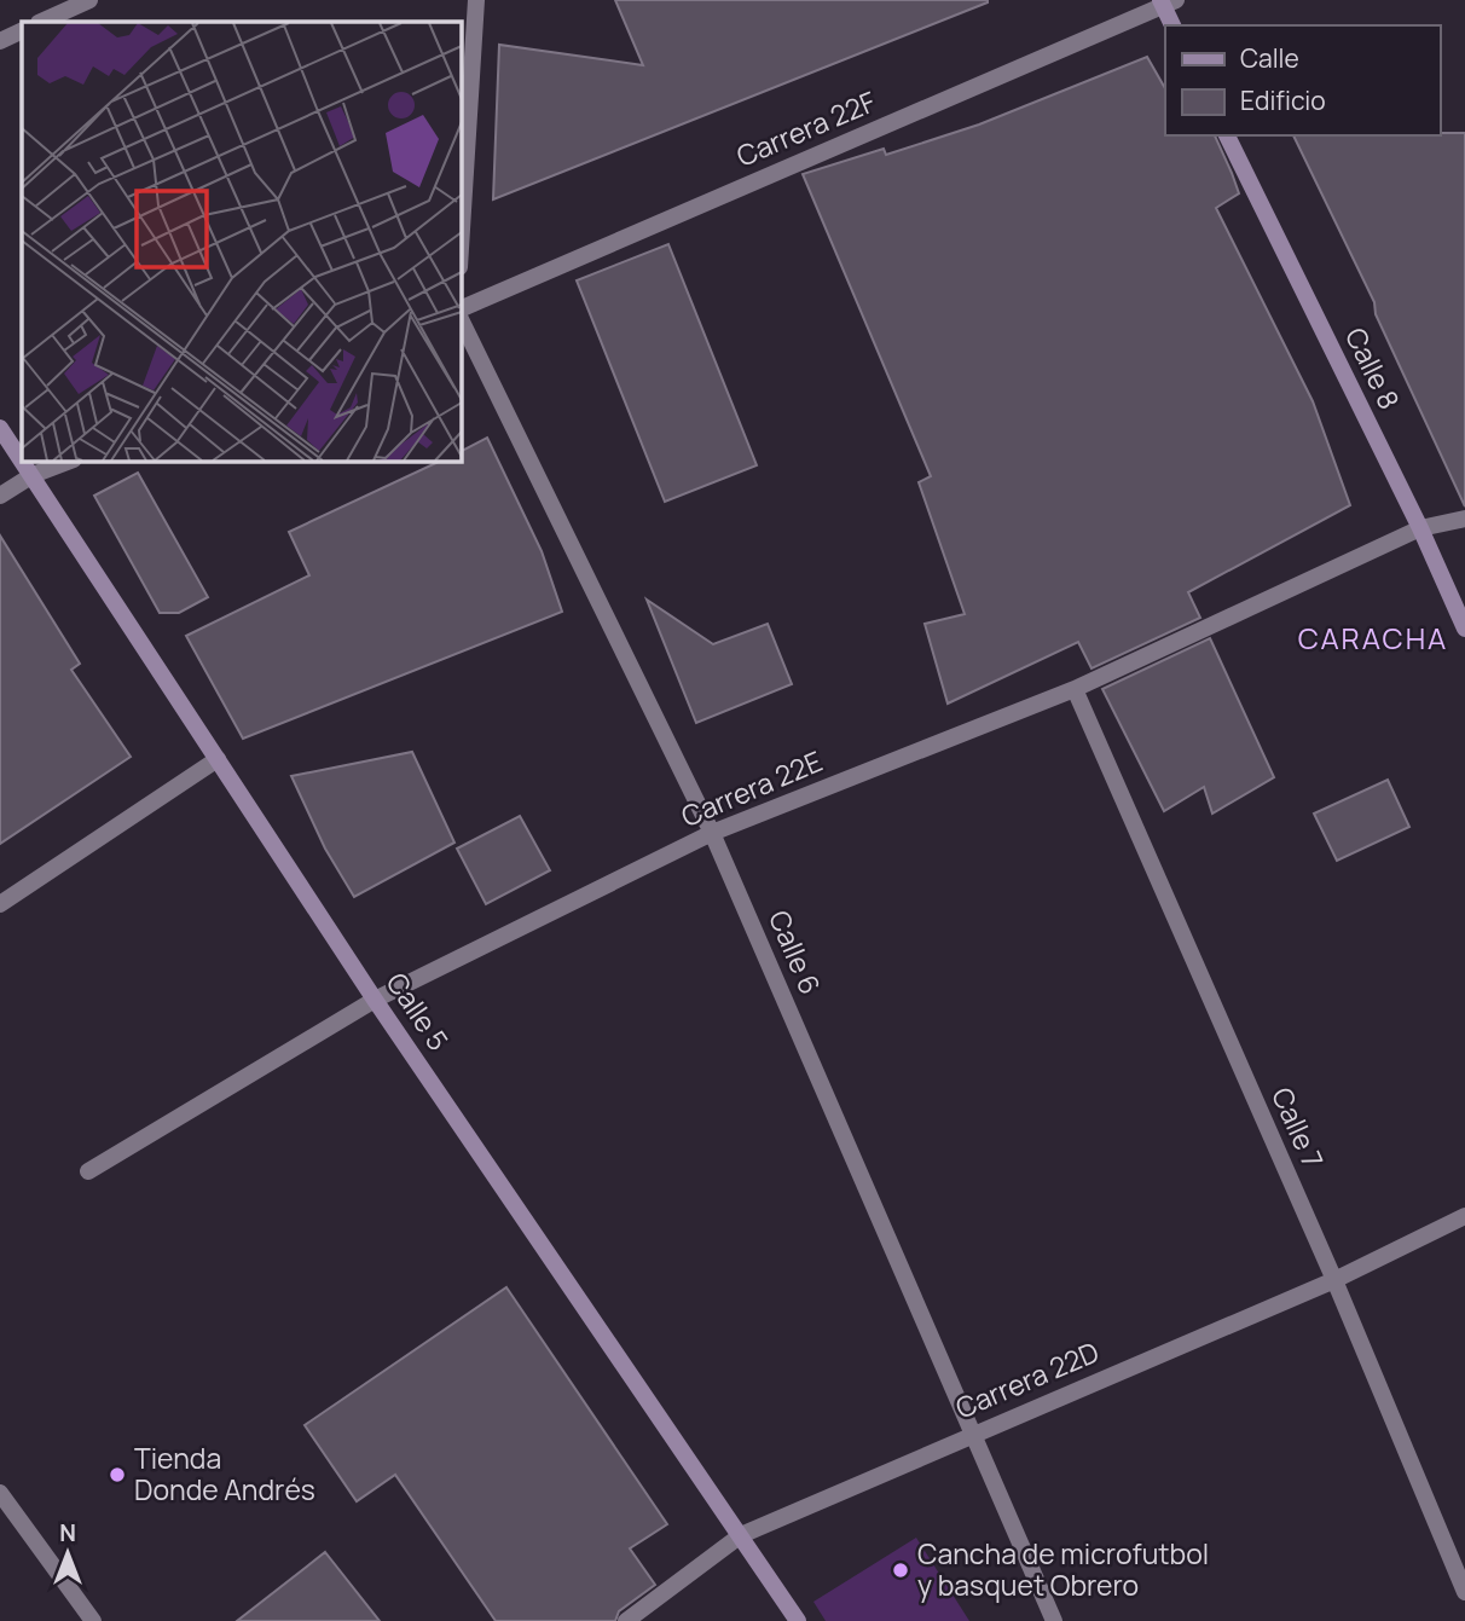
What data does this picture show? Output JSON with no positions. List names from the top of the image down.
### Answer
{
  "streets": {
    "street": [
      "Carrera 22F",
      "Calle 8",
      "Carrera 22E",
      "Calle 6",
      "Calle 5",
      "Calle 7",
      "Carrera 22D"
    ]
  },
  "crossings": [
    ["Calle 8", "Carrera 22E"],
    ["Carrera 22E", "Calle 6"],
    ["Carrera 22E", "Calle 5"],
    ["Carrera 22E", "Calle 7"],
    ["Calle 6", "Carrera 22D"],
    ["Calle 5", "Carrera 22D"],
    ["Calle 7", "Carrera 22D"]
  ],
  "districts": ["CARACHA"],
  "places": ["Tienda Donde Andrés", "Cancha de microfutbol y basquet Obrero"],
  "legend": ["Calle", "Edificio"],
  "north": "top"
}
